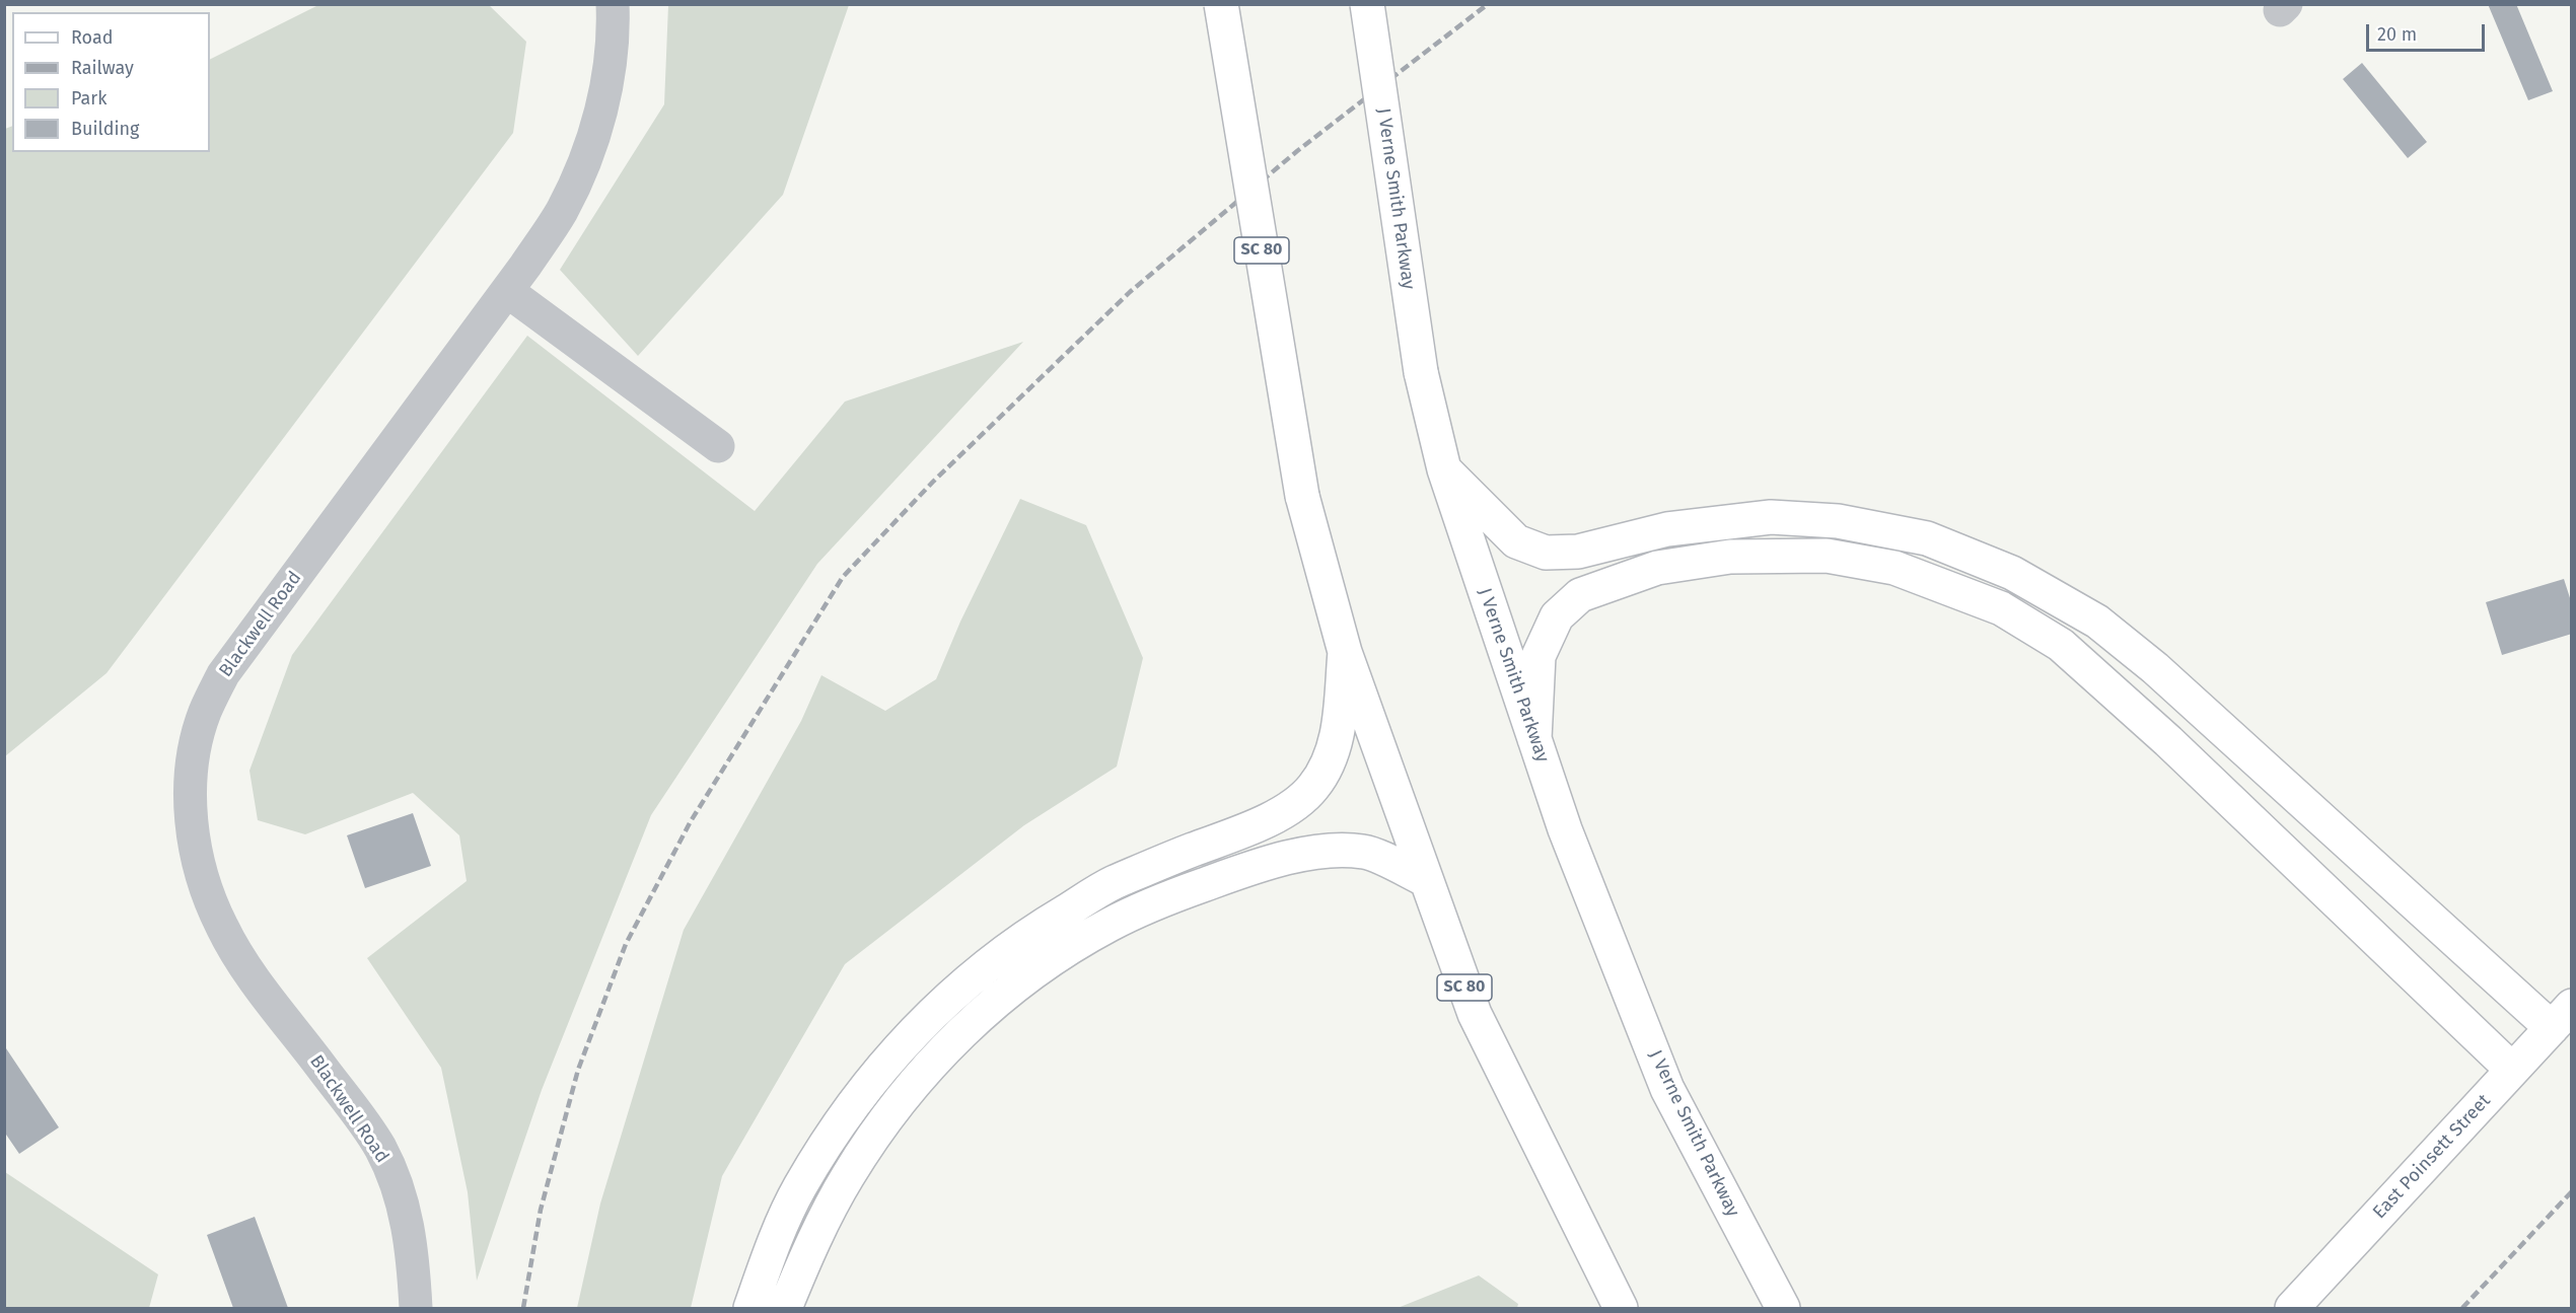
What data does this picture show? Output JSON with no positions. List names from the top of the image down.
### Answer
{
  "streets": {
    "main road": ["J Verne Smith Parkway", "SC 80", "East Poinsett Street"],
    "street": ["Blackwell Road"]
  },
  "legend": [
    "Road",
    "Railway",
    "Park",
    "Building"
  ],
  "scale_bar": "20 m"
}
